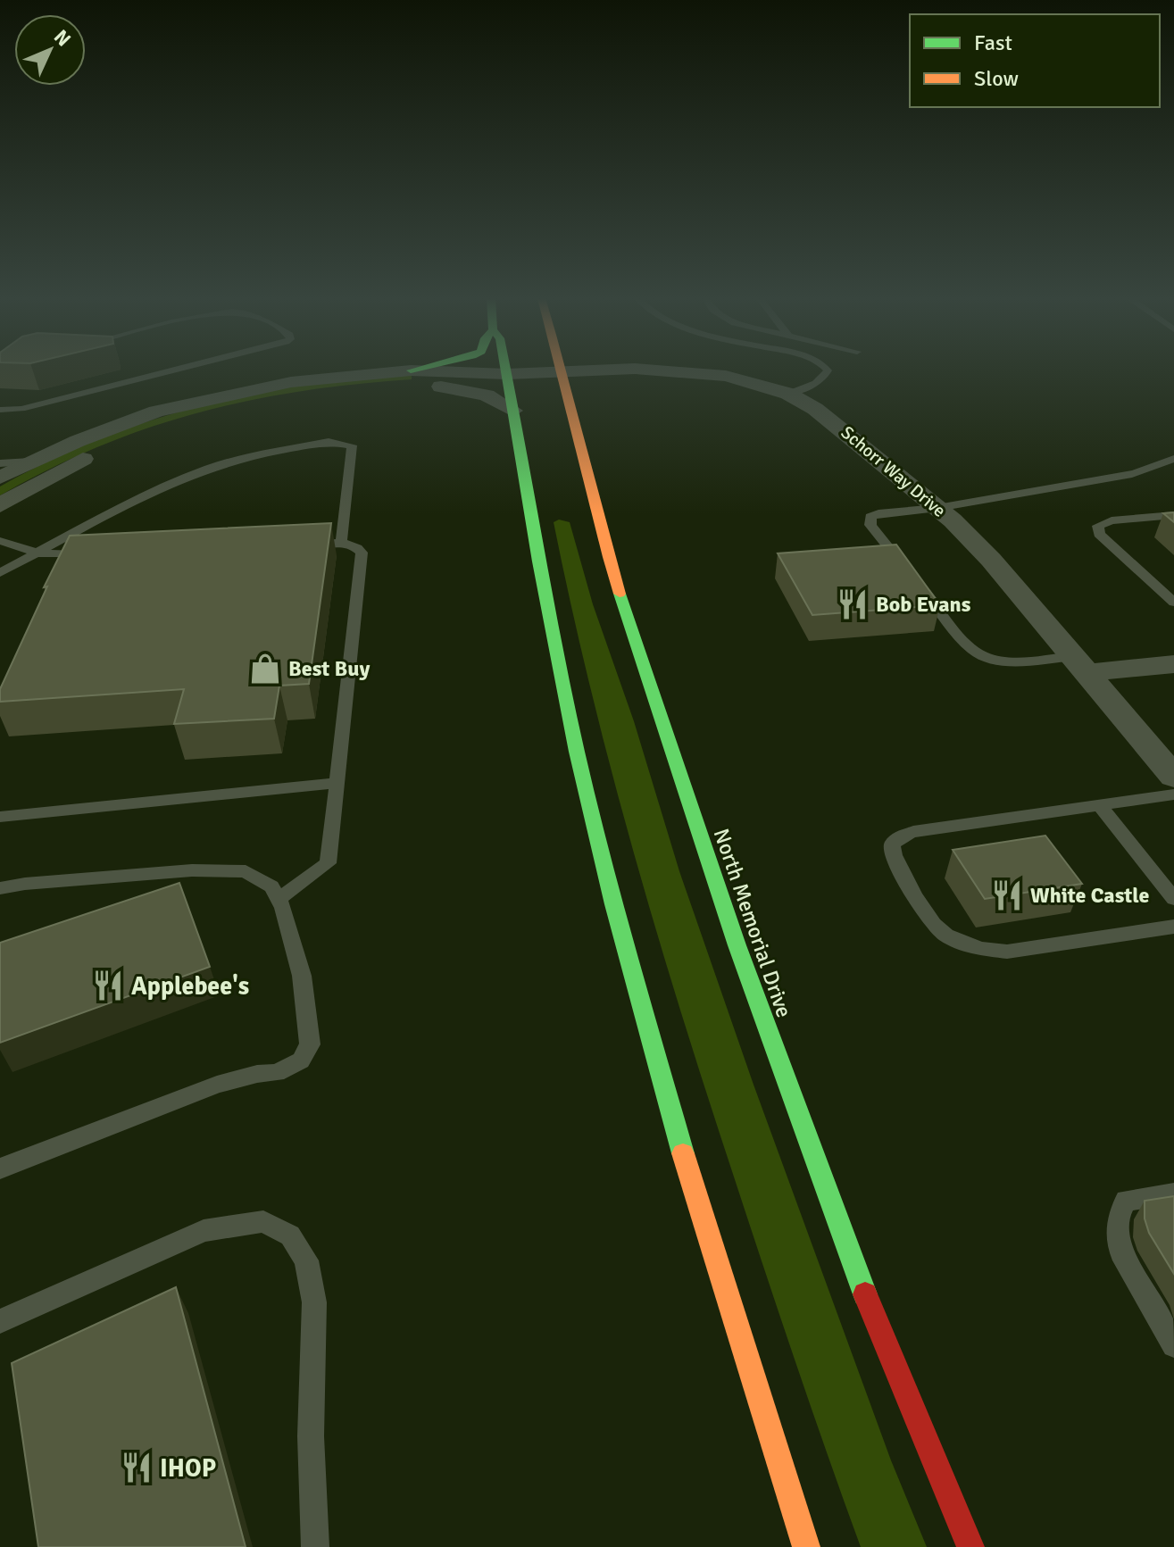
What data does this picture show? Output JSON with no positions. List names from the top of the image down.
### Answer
{
  "streets": {
    "main road": ["North Memorial Drive"],
    "street": ["Schorr Way Drive"]
  },
  "crossings": [
    ["Schorr Way Drive", "North Memorial Drive"]
  ],
  "places": {
    "restaurant": [
      "Bob Evans",
      "White Castle",
      "Applebee's",
      "IHOP"
    ],
    "shop": ["Best Buy"]
  },
  "legend": ["Fast", "Slow"],
  "north": "top right"
}
